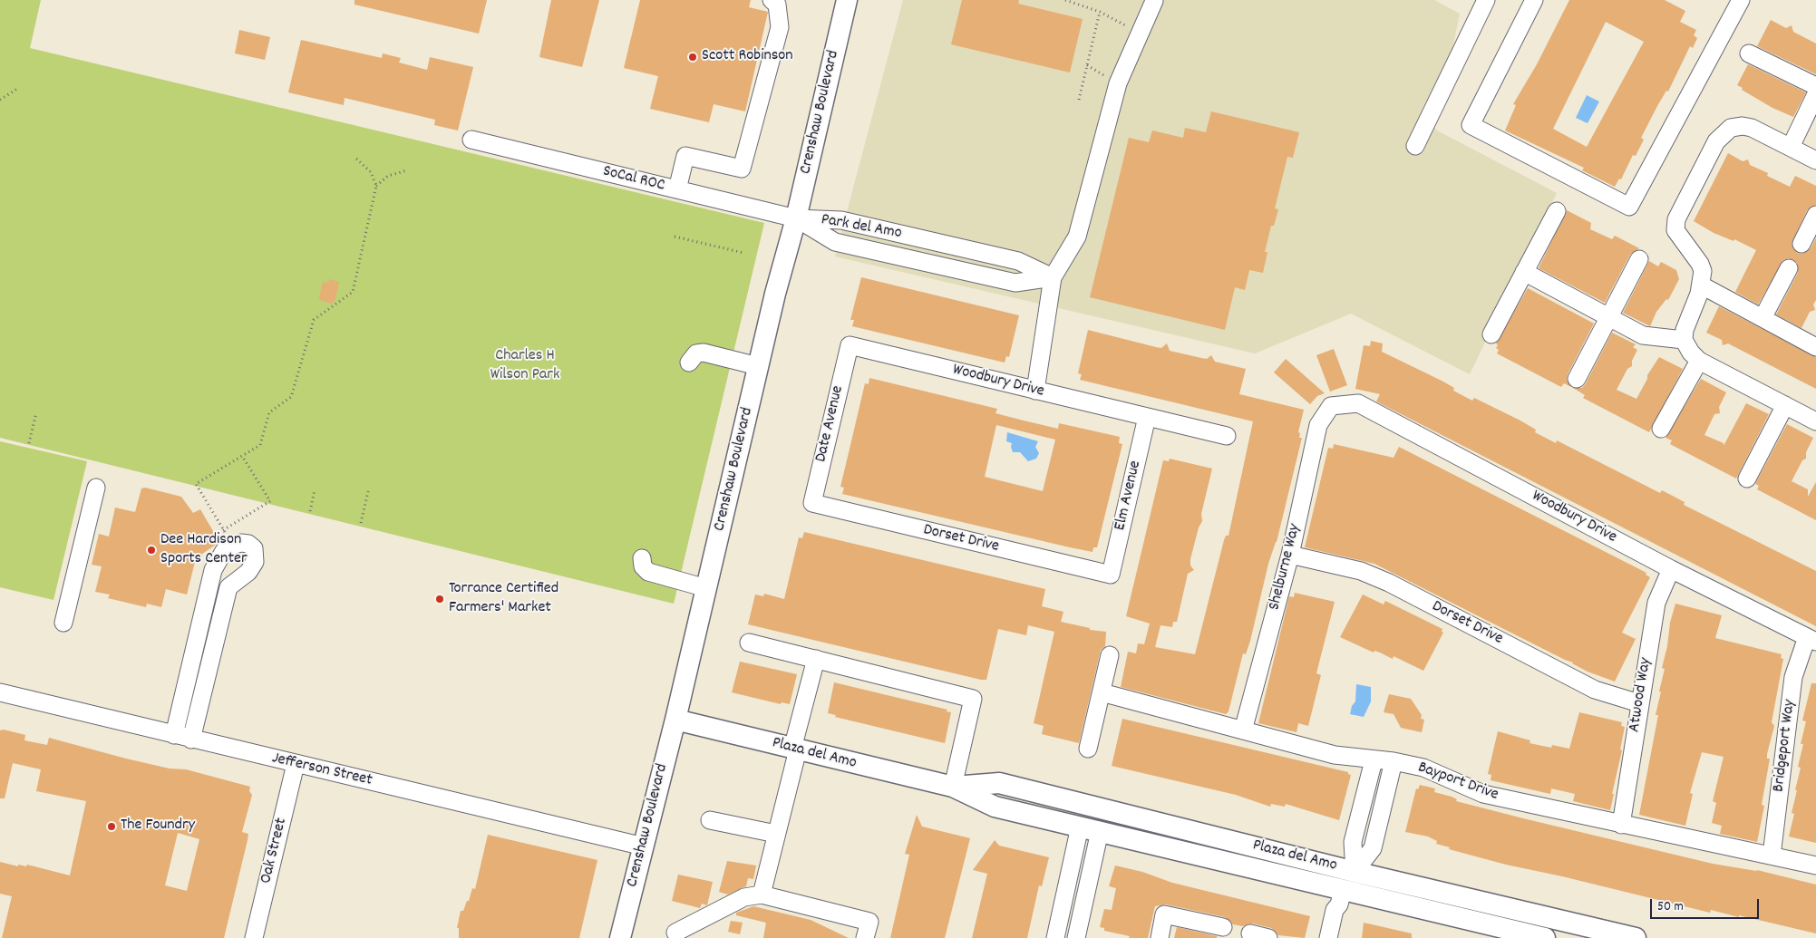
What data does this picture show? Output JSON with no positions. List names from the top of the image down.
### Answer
{
  "streets": {
    "main road": ["Crenshaw Boulevard", "Plaza del Amo"],
    "street": [
      "SoCal ROC",
      "Park del Amo",
      "Woodbury Drive",
      "Date Avenue",
      "Elm Avenue",
      "Dorset Drive",
      "Shelburne Way",
      "Atwood Way",
      "Bridgeport Way",
      "Jefferson Street",
      "Bayport Drive",
      "Oak Street"
    ]
  },
  "crossings": [
    ["Crenshaw Boulevard", "SoCal ROC"],
    ["Crenshaw Boulevard", "Park del Amo"],
    ["Crenshaw Boulevard", "Plaza del Amo"],
    ["Crenshaw Boulevard", "Jefferson Street"],
    ["SoCal ROC", "Park del Amo"],
    ["Woodbury Drive", "Date Avenue"],
    ["Woodbury Drive", "Elm Avenue"],
    ["Woodbury Drive", "Shelburne Way"],
    ["Woodbury Drive", "Atwood Way"],
    ["Woodbury Drive", "Bridgeport Way"],
    ["Date Avenue", "Dorset Drive"],
    ["Elm Avenue", "Dorset Drive"],
    ["Dorset Drive", "Shelburne Way"],
    ["Dorset Drive", "Atwood Way"],
    ["Shelburne Way", "Bayport Drive"],
    ["Atwood Way", "Bayport Drive"],
    ["Bridgeport Way", "Bayport Drive"],
    ["Jefferson Street", "Oak Street"]
  ],
  "parks": ["Charles H Wilson Park"],
  "places": [
    "Scott Robinson",
    "Dee Hardison Sports Center",
    "Torrance Certified Farmers' Market",
    "The Foundry"
  ],
  "scale_bar": "50 m"
}
